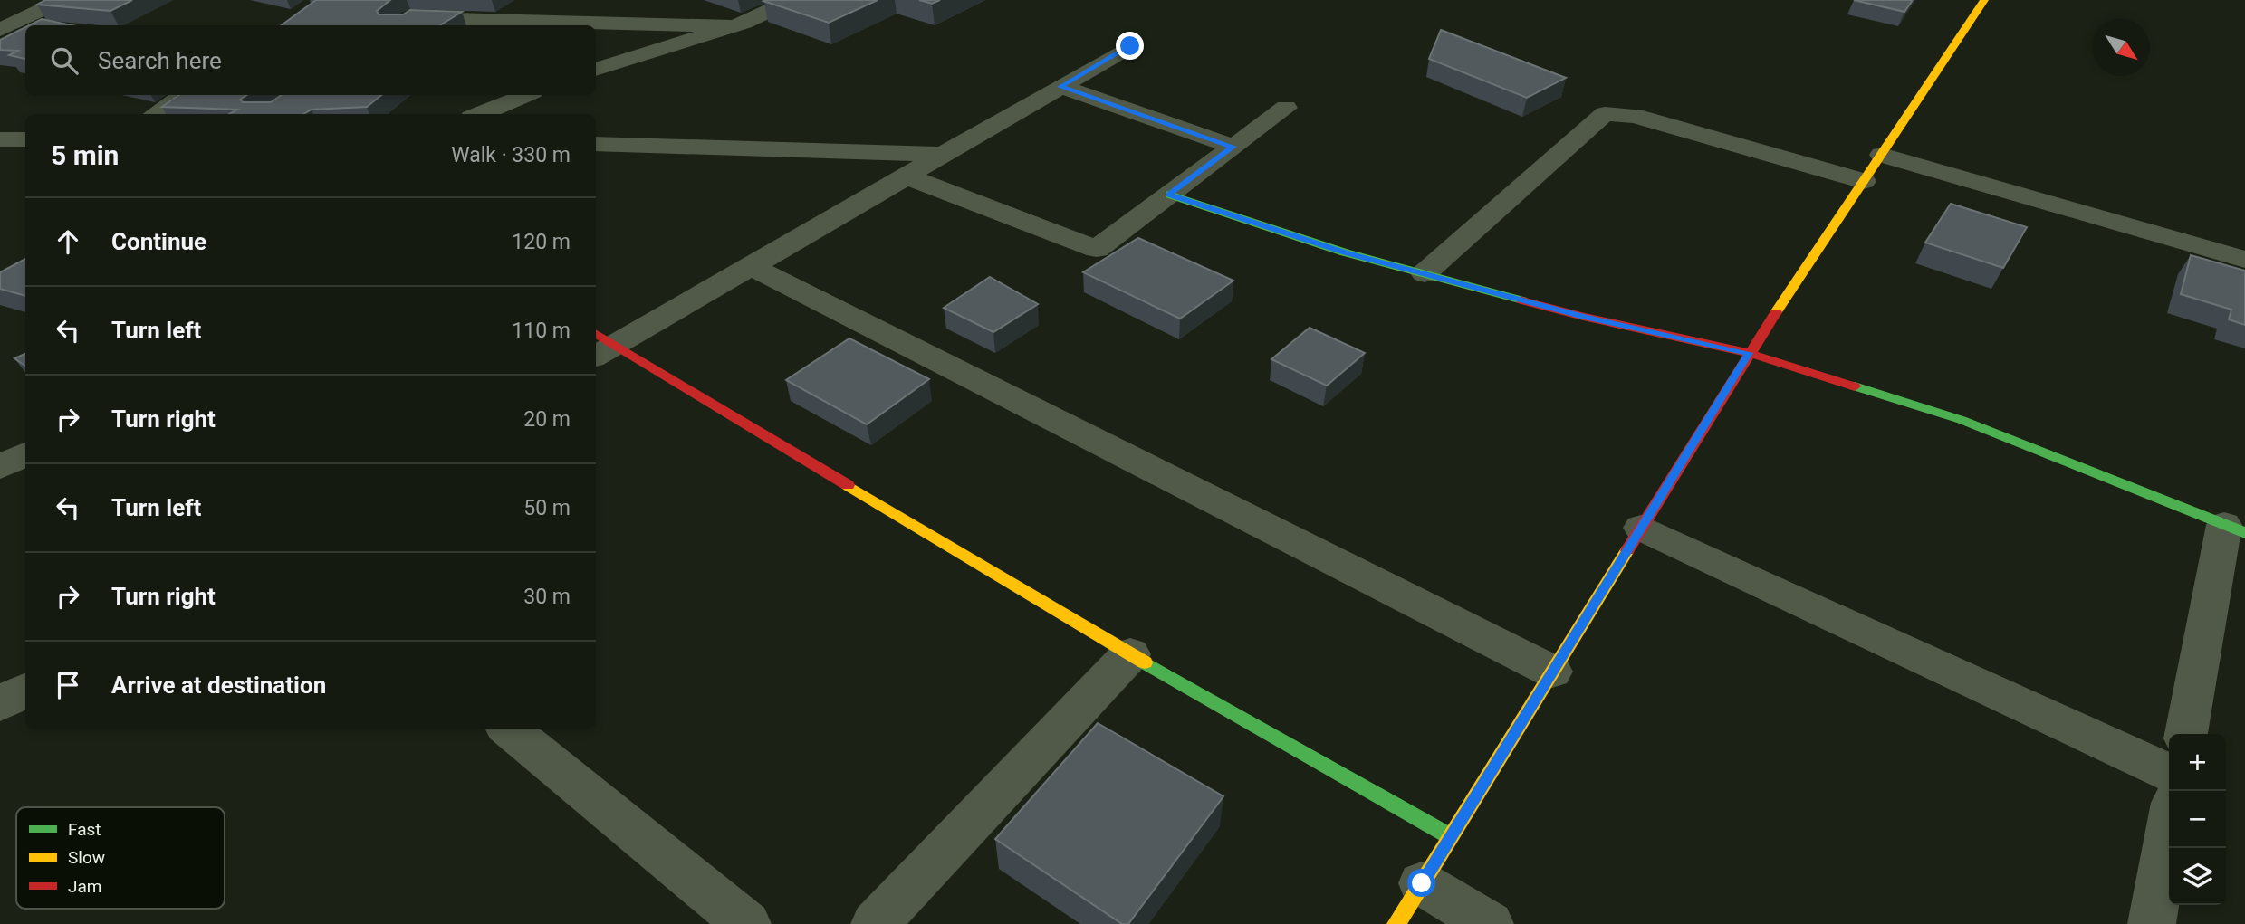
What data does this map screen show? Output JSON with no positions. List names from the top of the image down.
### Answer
{
  "legend": ["Fast", "Slow", "Jam"],
  "north": "bottom right",
  "page": {
    "search": "Search here",
    "heading": ["5 min", "Walk · 330 m"],
    "list": [
      ["Continue", "120 m"],
      ["Turn left", "110 m"],
      ["Turn right", "20 m"],
      ["Turn left", "50 m"],
      ["Turn right", "30 m"],
      "Arrive at destination"
    ],
    "map_buttons": ["+", "−"]
  }
}
